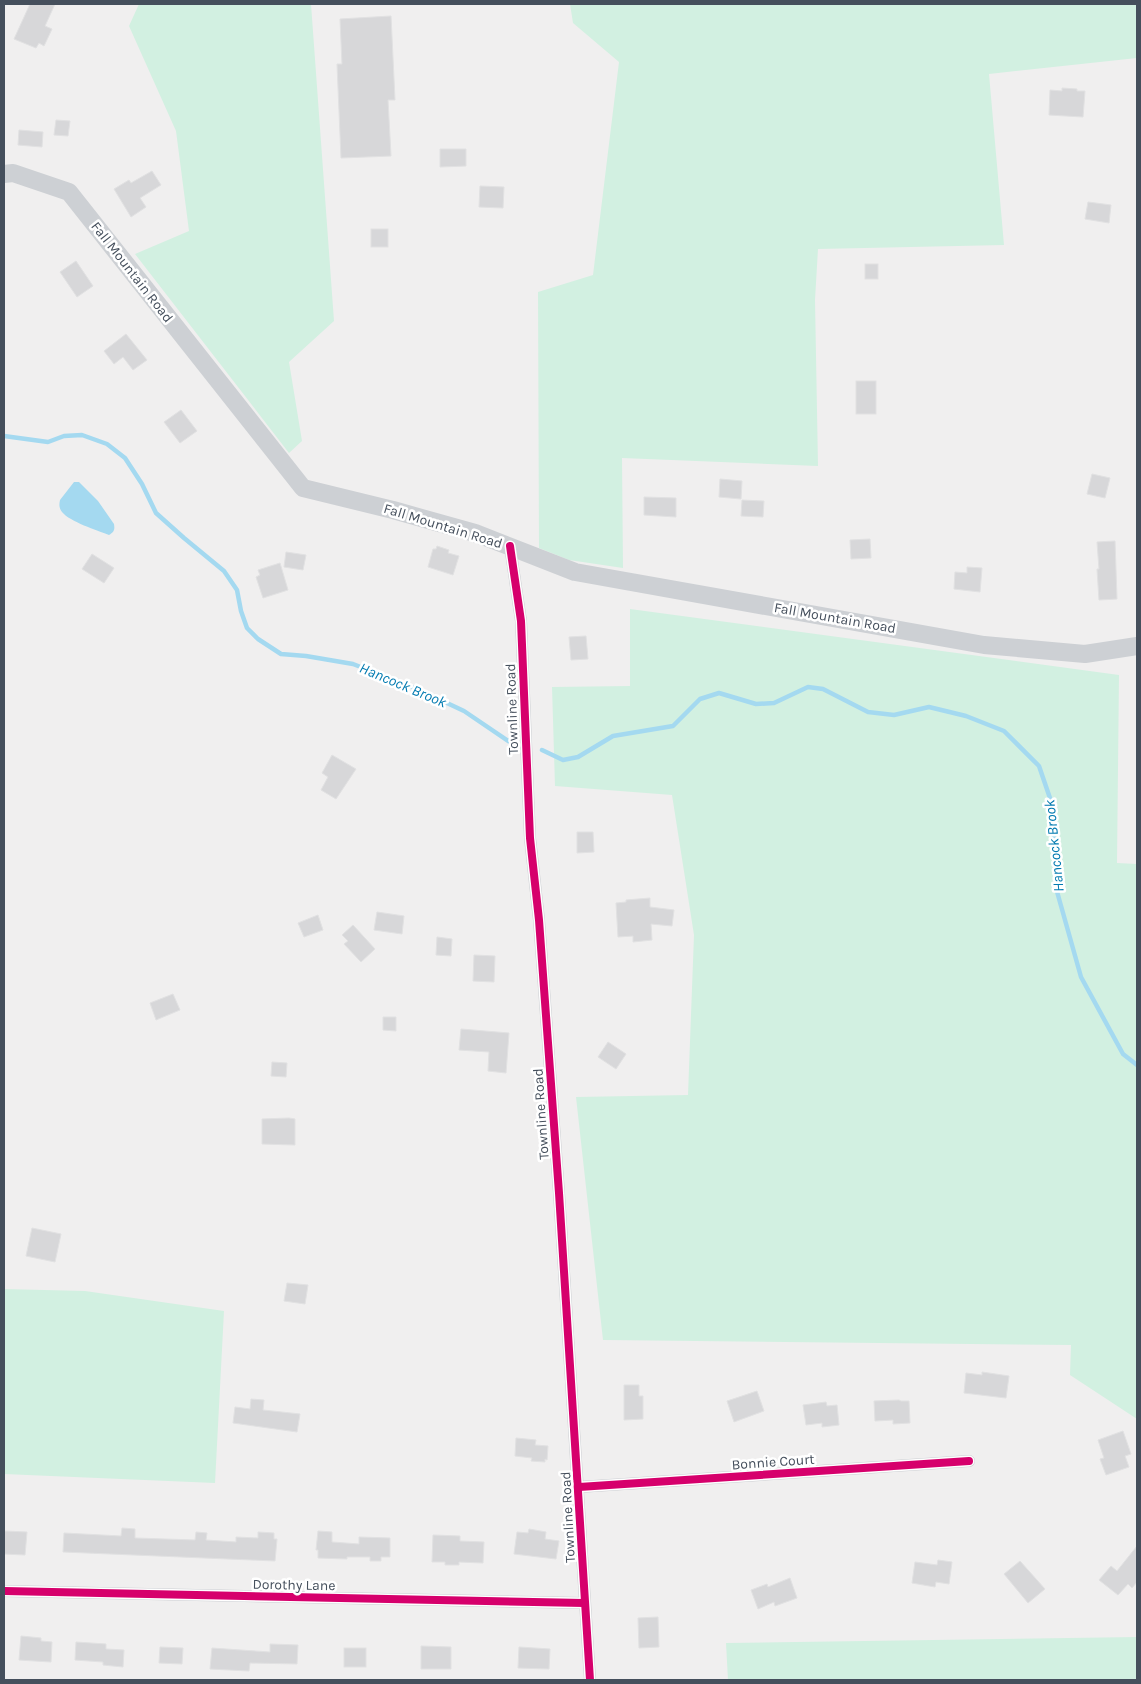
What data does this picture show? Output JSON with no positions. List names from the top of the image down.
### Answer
{
  "streets": {
    "main road": ["Fall Mountain Road"],
    "street": ["Townline Road", "Bonnie Court", "Dorothy Lane"]
  },
  "crossings": [
    ["Fall Mountain Road", "Townline Road"],
    ["Townline Road", "Bonnie Court"],
    ["Townline Road", "Dorothy Lane"]
  ],
  "water": ["Hancock Brook"]
}
